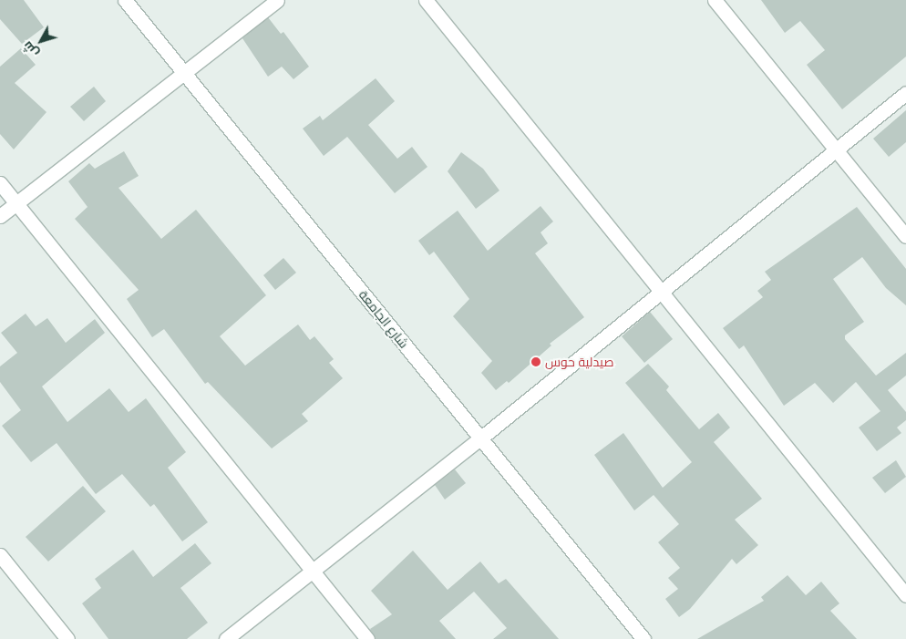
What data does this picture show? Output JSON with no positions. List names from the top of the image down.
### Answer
{
  "streets": {
    "street": ["شارع الجامعة"]
  },
  "places": ["صيدلية حوس"],
  "north": "bottom left"
}
